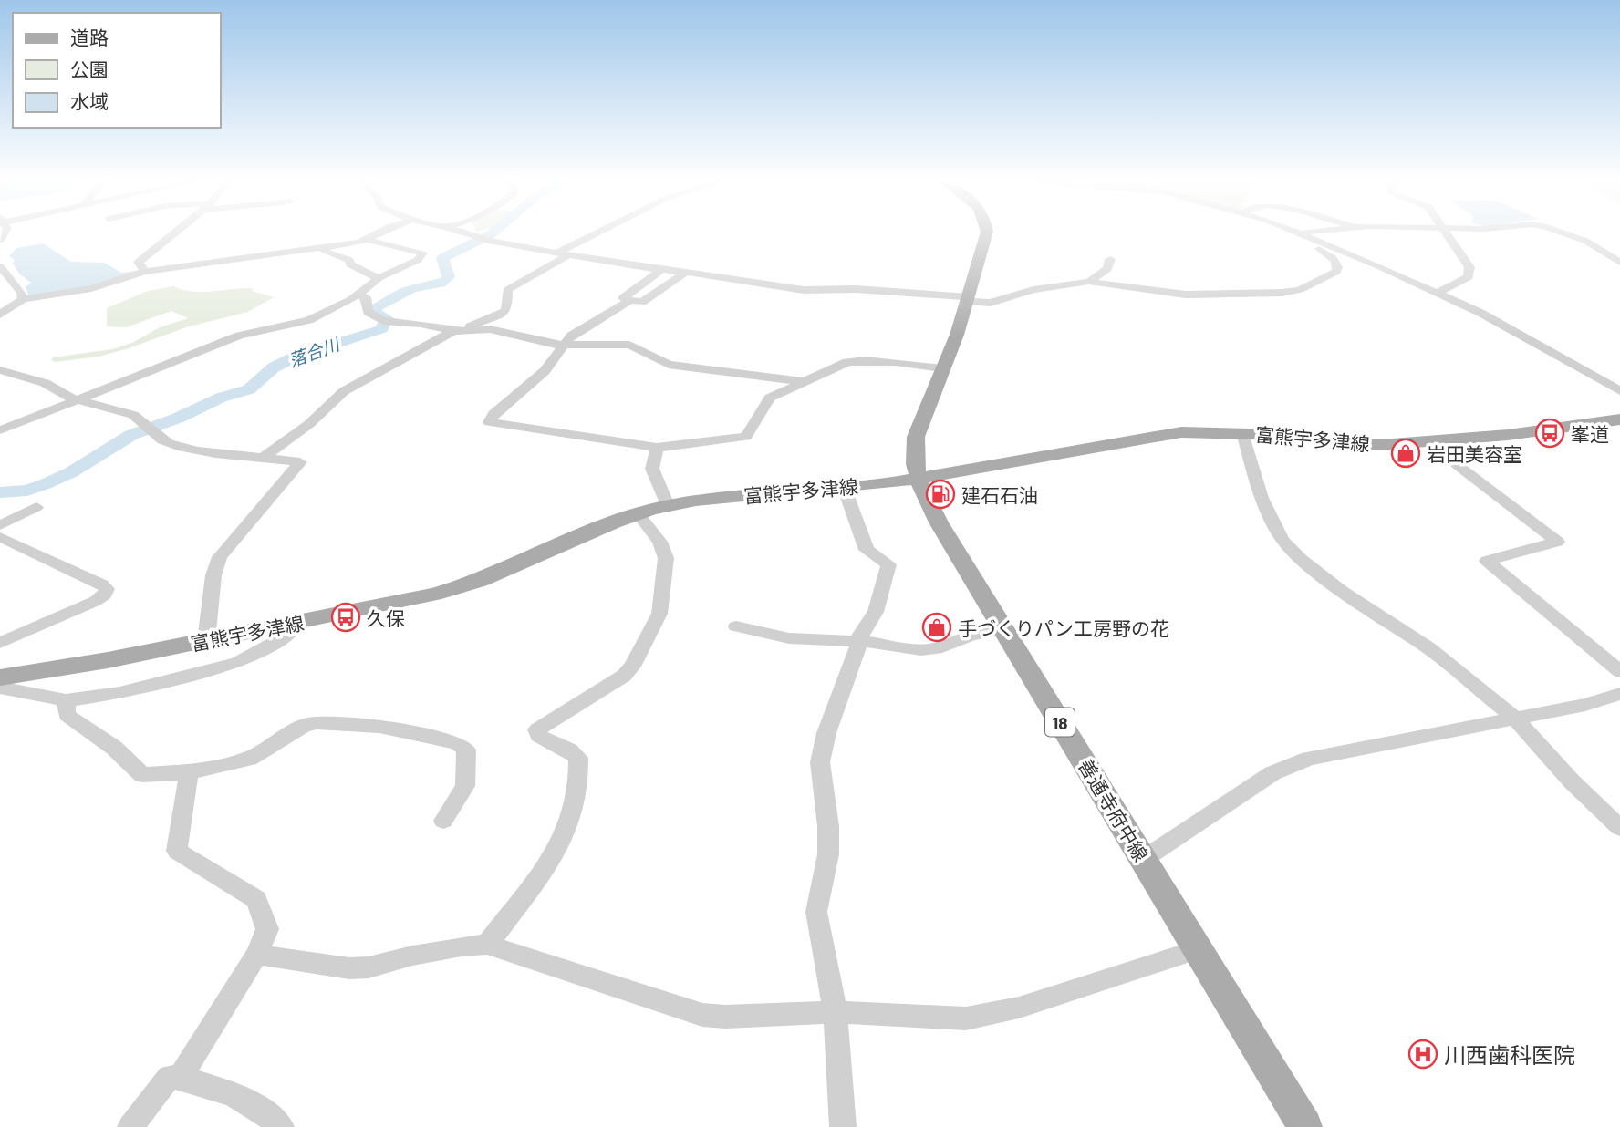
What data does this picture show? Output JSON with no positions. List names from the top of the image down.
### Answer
{
  "streets": {
    "main road": ["富熊宇多津線", "18", "善通寺府中線"]
  },
  "crossings": [
    ["富熊宇多津線", "善通寺府中線"]
  ],
  "water": ["落合川"],
  "places": {
    "bus stop": ["峯道", "久保"],
    "shop": ["岩田美容室", "手づくりパン工房野の花"],
    "fuel station": ["建石石油"],
    "hospital": ["川西歯科医院"]
  },
  "legend": ["道路", "公園", "水域"]
}
